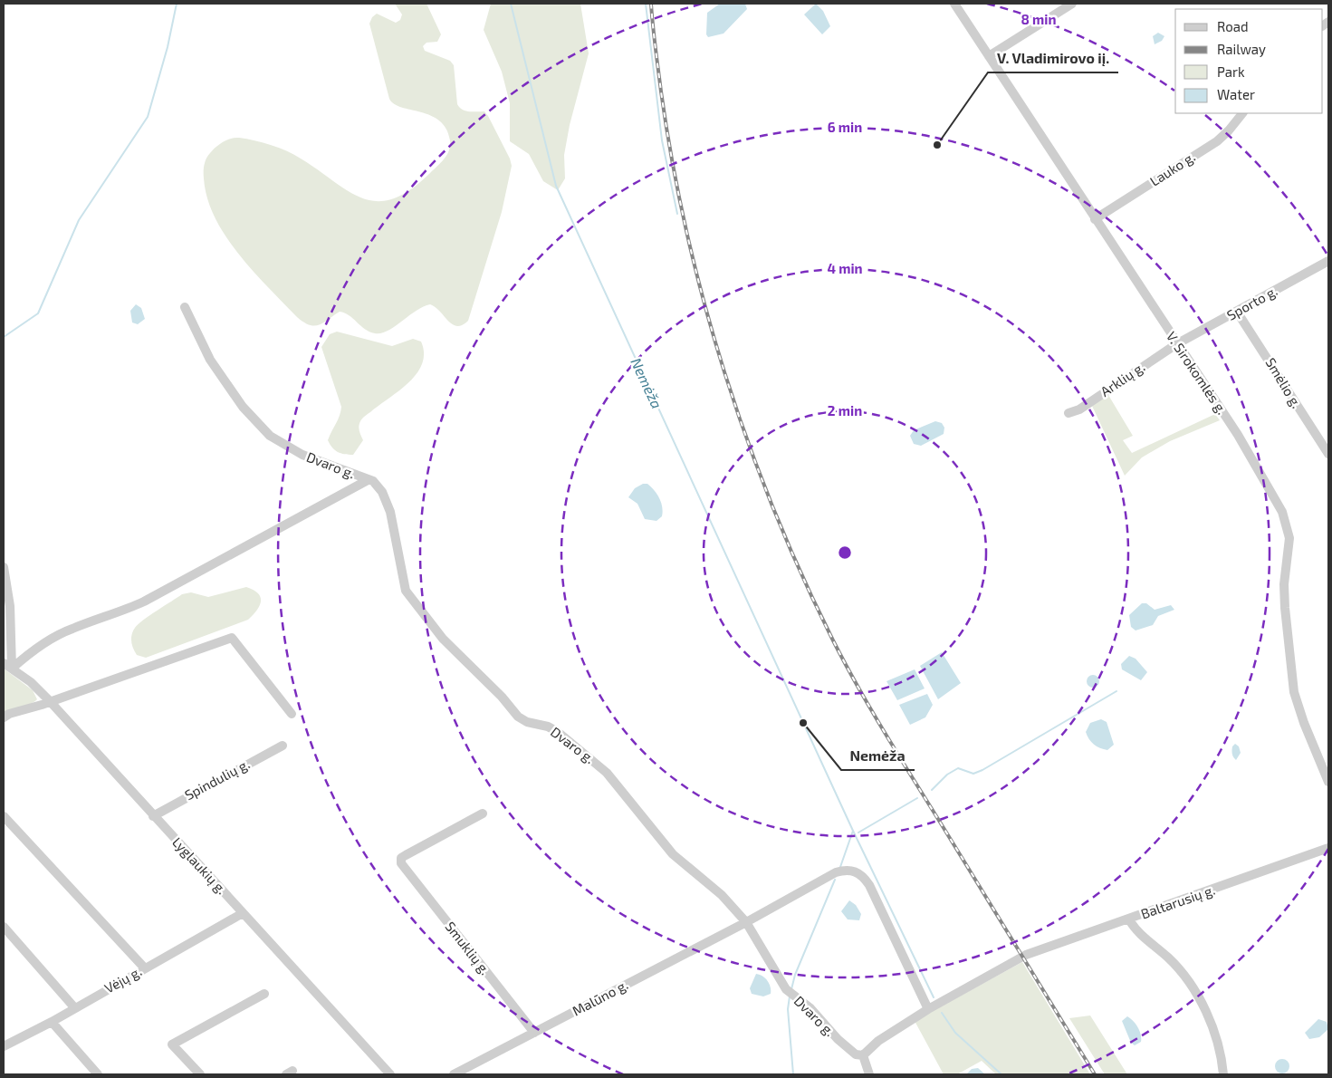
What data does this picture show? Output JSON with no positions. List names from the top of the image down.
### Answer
{
  "streets": {
    "street": [
      "Lauko g.",
      "Sporto g.",
      "V. Sirokomlės g.",
      "Arklių g.",
      "Smėlio g.",
      "Dvaro g.",
      "Spindulių g.",
      "Lyglaukių g.",
      "Baltarusių g.",
      "Smuklių g.",
      "Vėjų g.",
      "Malūno g."
    ]
  },
  "crossings": [
    ["Lauko g.", "V. Sirokomlės g."],
    ["Sporto g.", "V. Sirokomlės g."],
    ["Sporto g.", "Arklių g."],
    ["Sporto g.", "Smėlio g."],
    ["V. Sirokomlės g.", "Arklių g."],
    ["Dvaro g.", "Baltarusių g."],
    ["Dvaro g.", "Malūno g."],
    ["Spindulių g.", "Lyglaukių g."],
    ["Lyglaukių g.", "Vėjų g."],
    ["Baltarusių g.", "Malūno g."],
    ["Smuklių g.", "Malūno g."]
  ],
  "water": ["Nemėža"],
  "places": ["V. Vladimirovo iį.", "Nemėža"],
  "legend": [
    "Road",
    "Railway",
    "Park",
    "Water"
  ],
  "rings": [
    "8 min",
    "6 min",
    "4 min",
    "2 min"
  ]
}
